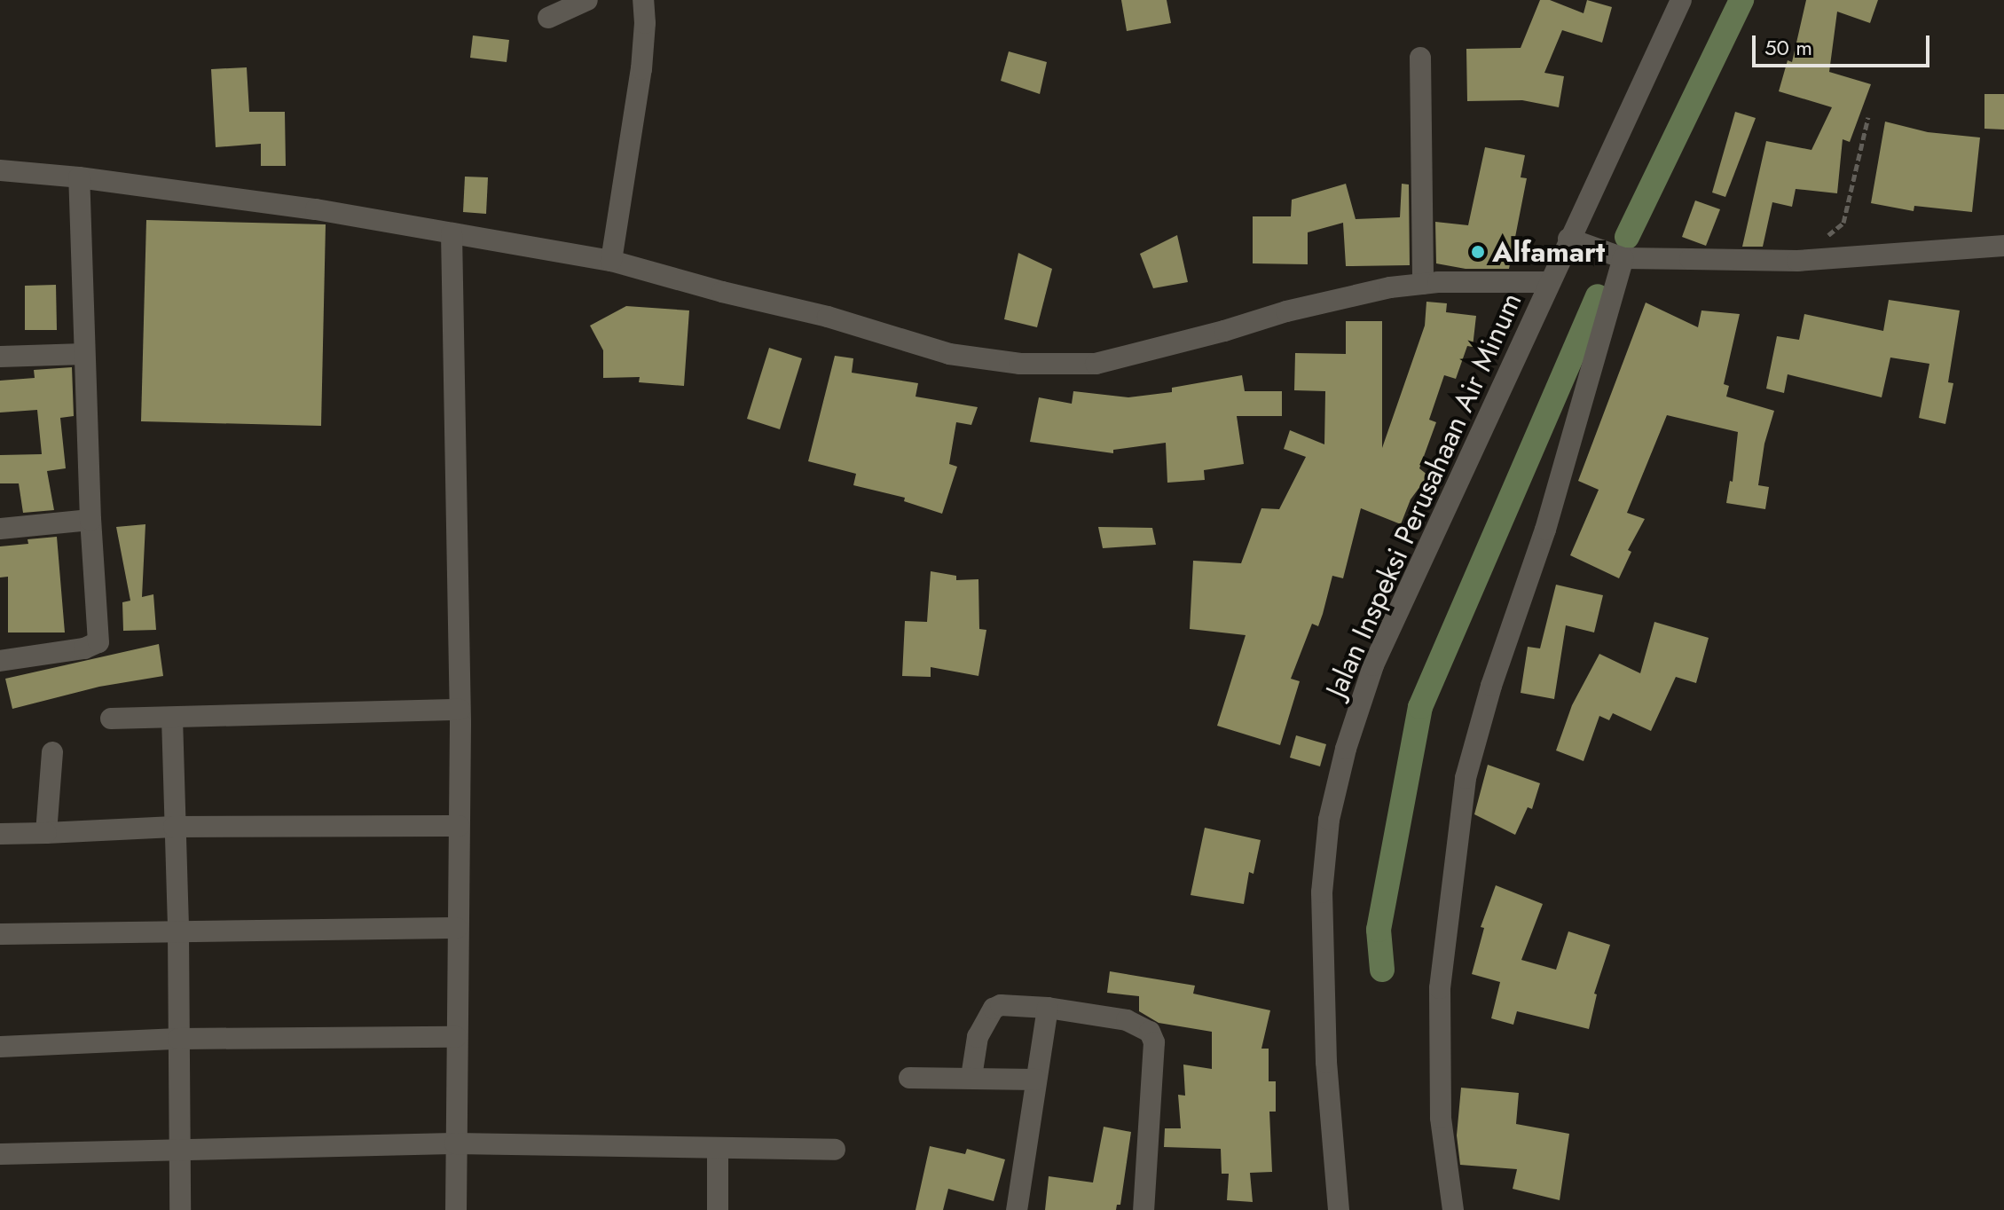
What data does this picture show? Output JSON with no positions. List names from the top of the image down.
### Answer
{
  "streets": {
    "street": ["Jalan Inspeksi Perusahaan Air Minum"]
  },
  "places": ["Alfamart"],
  "scale_bar": "50 m"
}
